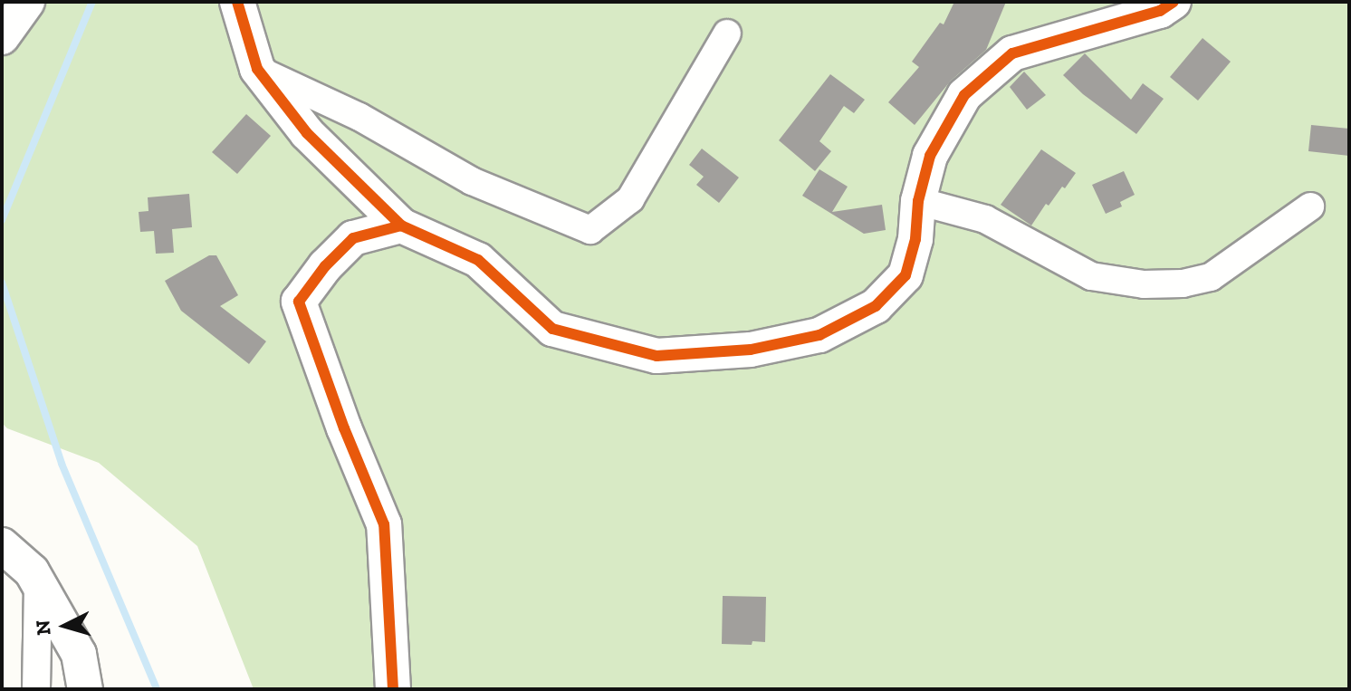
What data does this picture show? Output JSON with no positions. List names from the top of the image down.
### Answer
{
  "north": "left"
}
